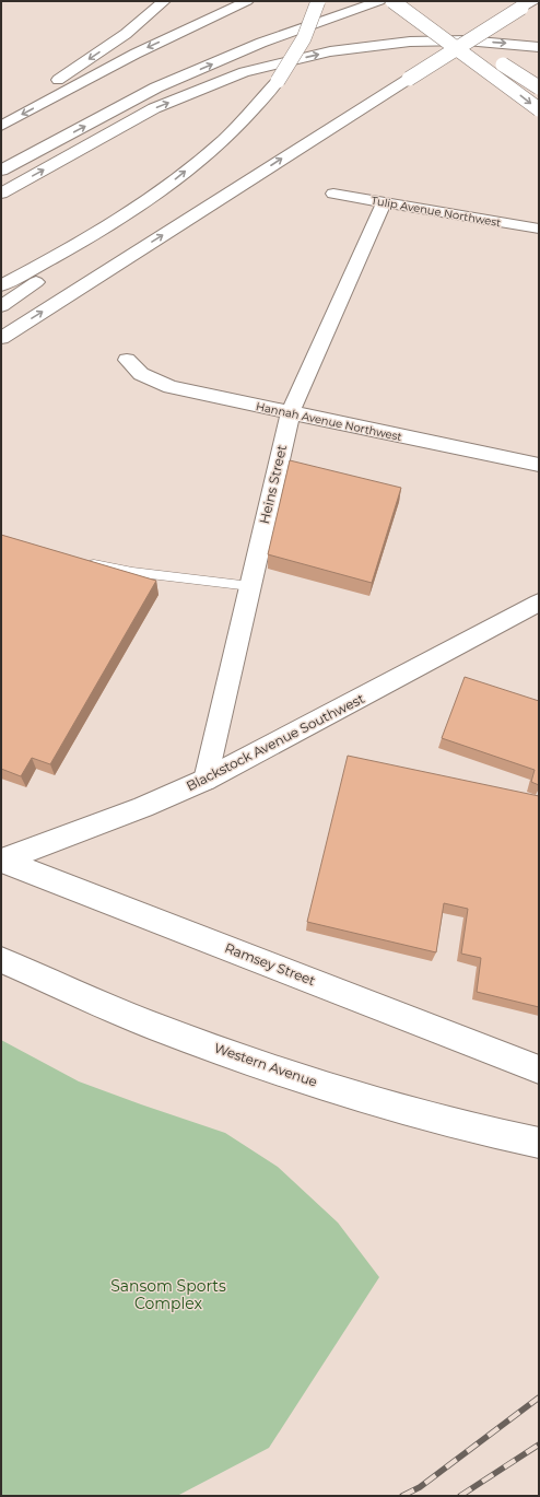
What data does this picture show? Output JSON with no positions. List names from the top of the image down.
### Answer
{
  "streets": {
    "main road": [
      "Tulip Avenue Northwest",
      "Hannah Avenue Northwest",
      "Heins Street",
      "Blackstock Avenue Southwest",
      "Ramsey Street",
      "Western Avenue"
    ]
  },
  "crossings": [
    ["Tulip Avenue Northwest", "Heins Street"],
    ["Hannah Avenue Northwest", "Heins Street"],
    ["Heins Street", "Blackstock Avenue Southwest"],
    ["Blackstock Avenue Southwest", "Ramsey Street"]
  ],
  "parks": ["Sansom Sports Complex"]
}
